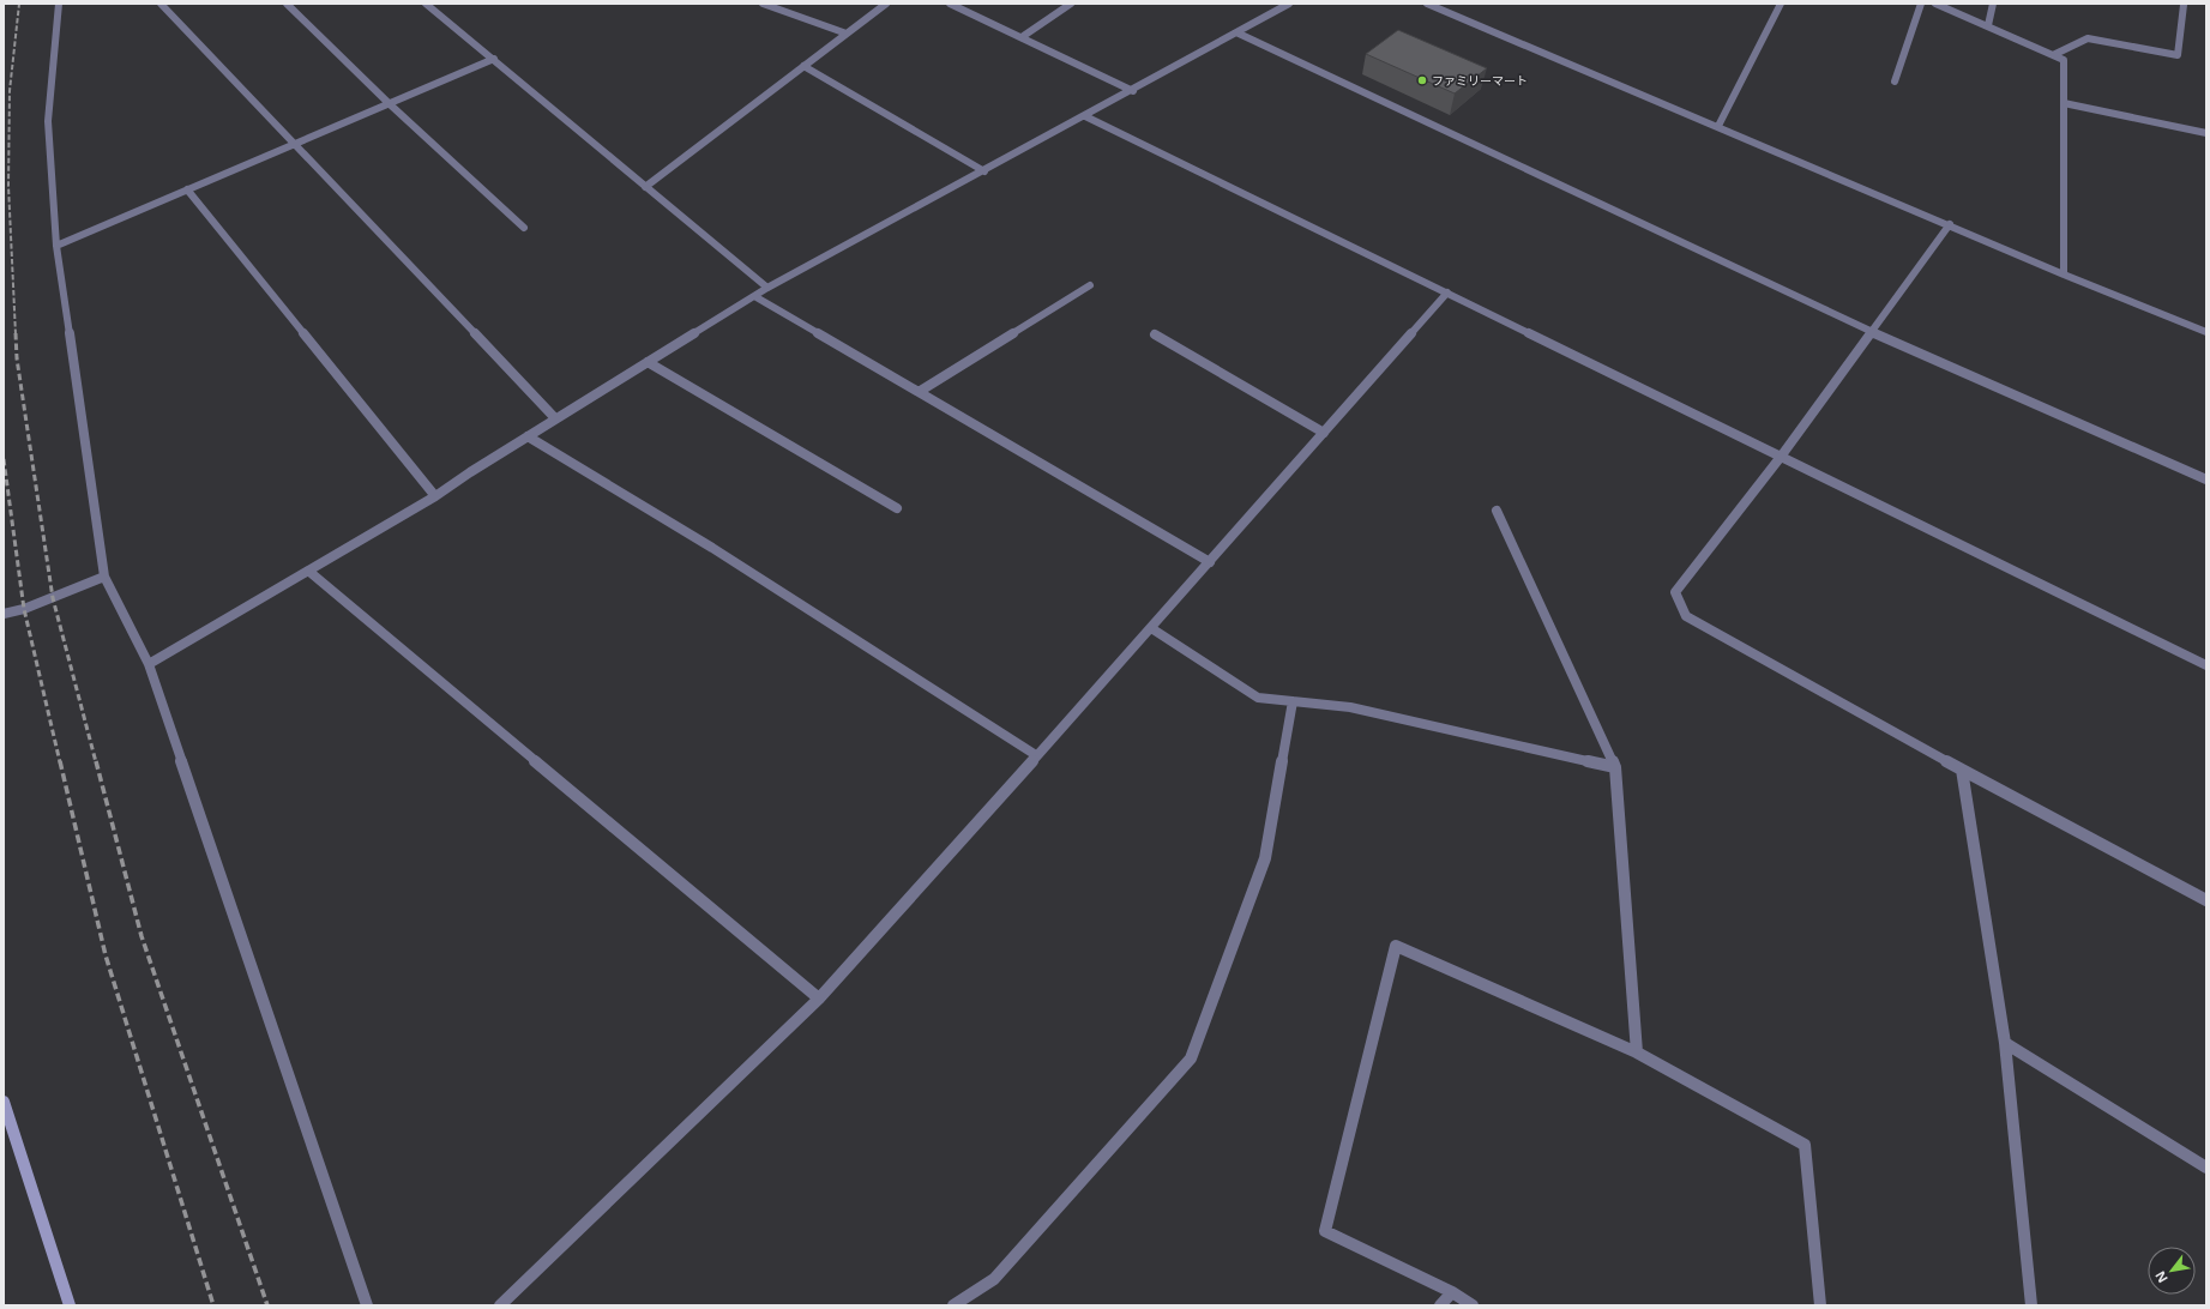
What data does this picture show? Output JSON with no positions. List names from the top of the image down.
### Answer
{
  "places": ["ファミリーマート"],
  "north": "bottom left"
}
